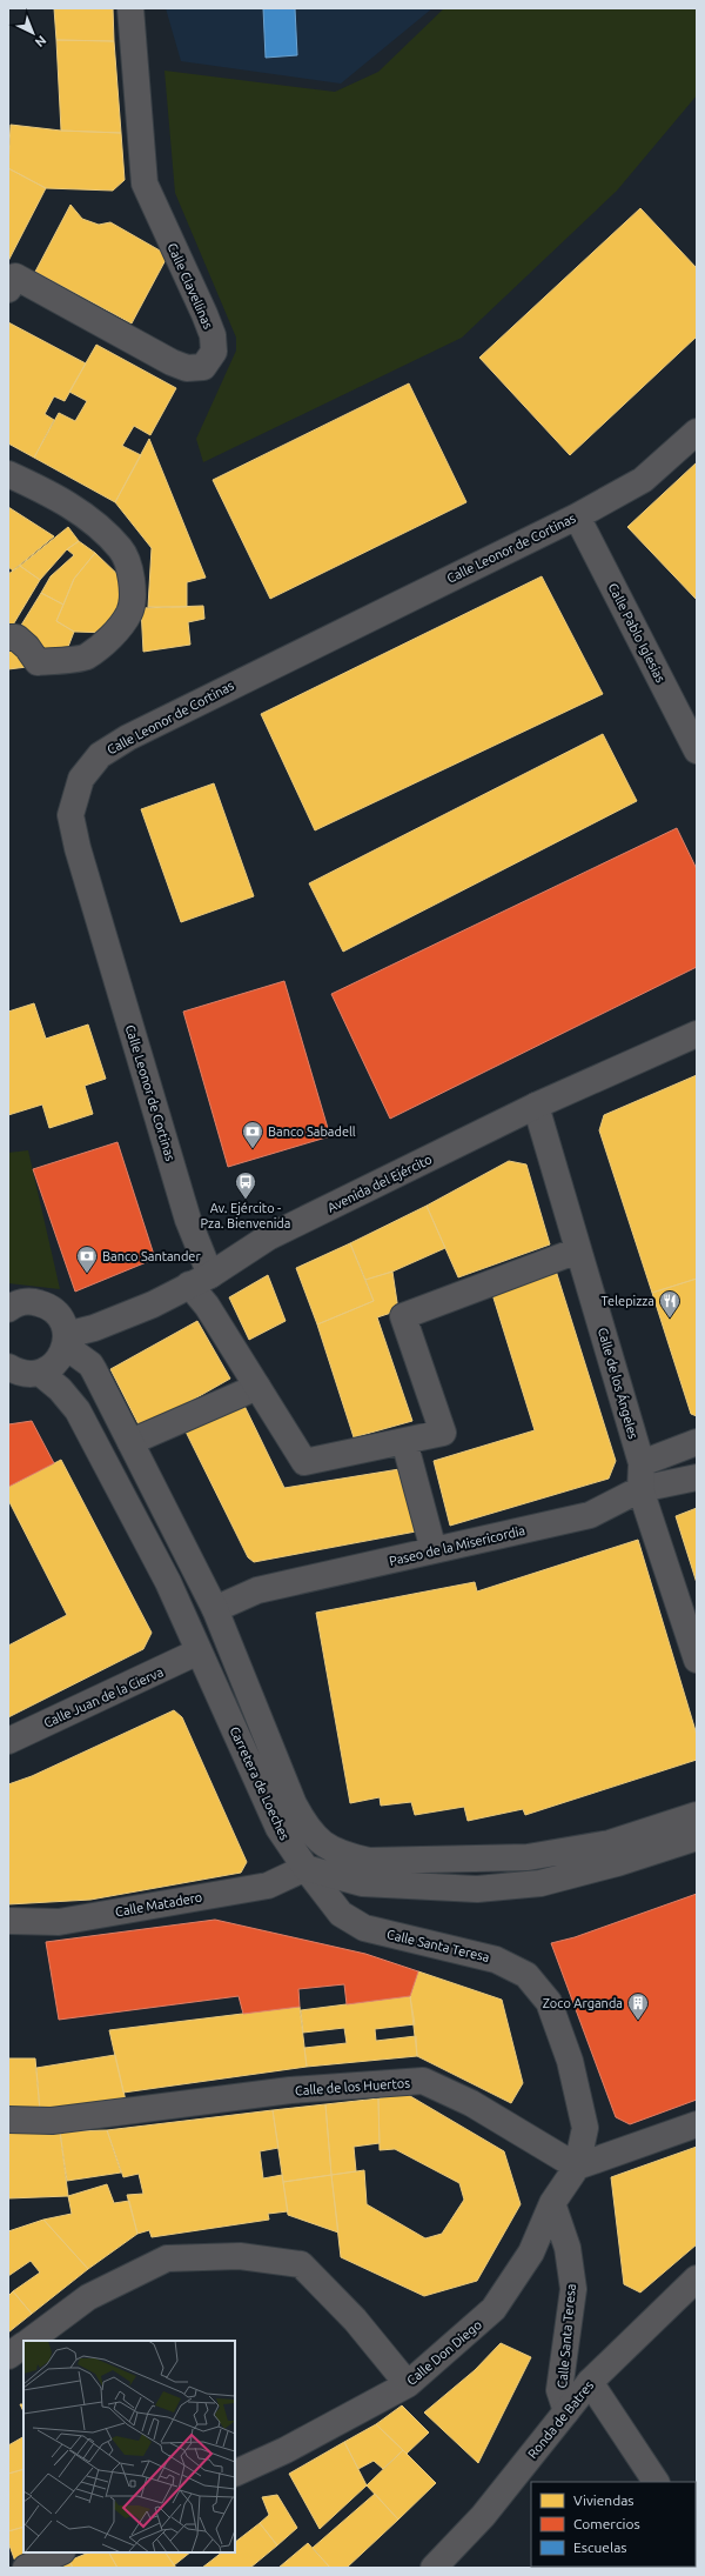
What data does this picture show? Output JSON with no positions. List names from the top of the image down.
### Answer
{
  "streets": {
    "street": [
      "Calle Clavellinas",
      "Calle Leonor de Cortinas",
      "Calle Pablo Iglesias",
      "Avenida del Ejército",
      "Calle de los Ángeles",
      "Paseo de la Misericordia",
      "Calle Juan de la Cierva",
      "Carretera de Loeches",
      "Calle Matadero",
      "Calle Santa Teresa",
      "Calle de los Huertos",
      "Calle Don Diego",
      "Ronda de Batres"
    ]
  },
  "crossings": [
    ["Calle Leonor de Cortinas", "Calle Pablo Iglesias"],
    ["Calle Leonor de Cortinas", "Avenida del Ejército"],
    ["Avenida del Ejército", "Calle de los Ángeles"],
    ["Avenida del Ejército", "Carretera de Loeches"],
    ["Calle de los Ángeles", "Paseo de la Misericordia"],
    ["Paseo de la Misericordia", "Carretera de Loeches"],
    ["Calle Juan de la Cierva", "Carretera de Loeches"],
    ["Carretera de Loeches", "Calle Matadero"],
    ["Carretera de Loeches", "Calle Santa Teresa"],
    ["Calle Matadero", "Calle Santa Teresa"],
    ["Calle Santa Teresa", "Calle de los Huertos"],
    ["Calle Santa Teresa", "Calle Don Diego"],
    ["Calle Santa Teresa", "Ronda de Batres"]
  ],
  "places": {
    "bank": ["Banco Sabadell", "Banco Santander"],
    "bus stop": ["Av. Ejército - Pza. Bienvenida"],
    "restaurant": ["Telepizza"],
    "building": ["Zoco Arganda"]
  },
  "legend": ["Viviendas", "Comercios", "Escuelas"],
  "north": "bottom right"
}
